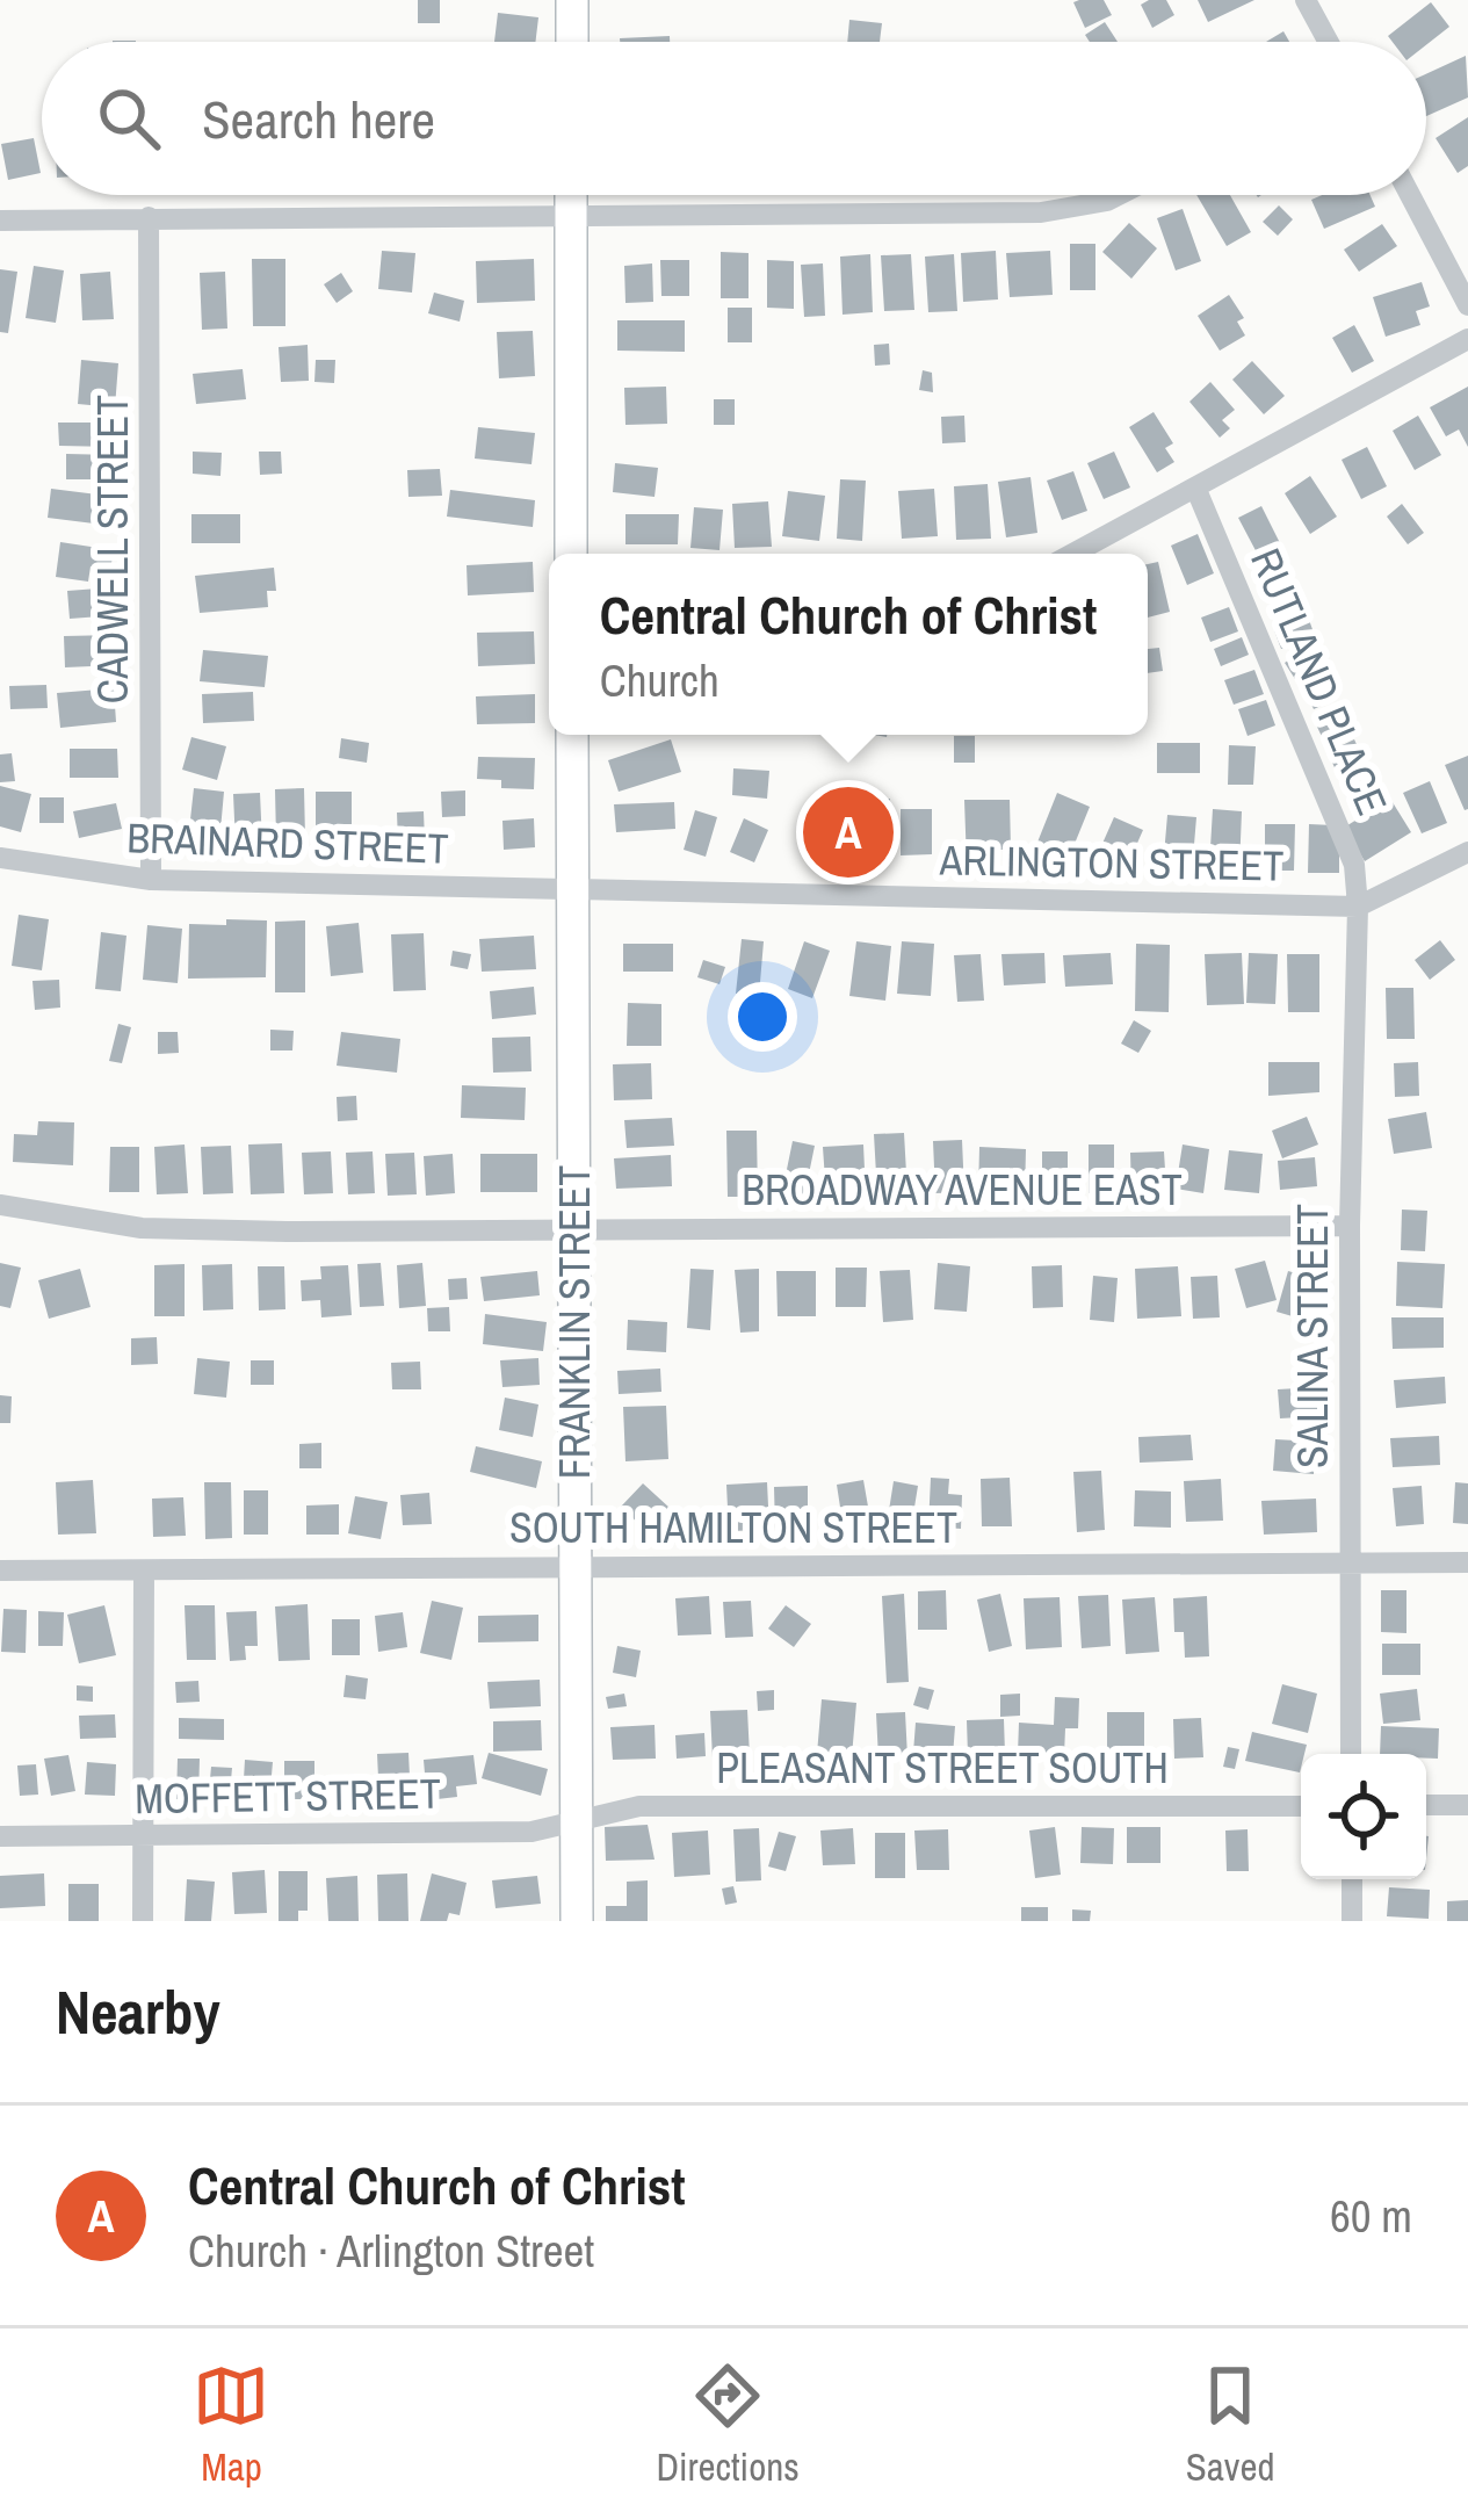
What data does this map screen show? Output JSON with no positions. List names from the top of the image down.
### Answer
{
  "streets": {
    "street": [
      "CADWELL STREET",
      "RUTLAND PLACE",
      "BRAINARD STREET",
      "ARLINGTON STREET",
      "BROADWAY AVENUE EAST",
      "FRANKLIN STREET",
      "SALINA STREET",
      "SOUTH HAMILTON STREET",
      "PLEASANT STREET SOUTH",
      "MOFFETT STREET"
    ]
  },
  "crossings": [
    ["CADWELL STREET", "BRAINARD STREET"],
    ["RUTLAND PLACE", "ARLINGTON STREET"],
    ["RUTLAND PLACE", "SALINA STREET"],
    ["BRAINARD STREET", "ARLINGTON STREET"],
    ["BRAINARD STREET", "FRANKLIN STREET"],
    ["ARLINGTON STREET", "FRANKLIN STREET"],
    ["ARLINGTON STREET", "SALINA STREET"],
    ["BROADWAY AVENUE EAST", "FRANKLIN STREET"],
    ["BROADWAY AVENUE EAST", "SALINA STREET"],
    ["FRANKLIN STREET", "SOUTH HAMILTON STREET"],
    ["FRANKLIN STREET", "PLEASANT STREET SOUTH"],
    ["FRANKLIN STREET", "MOFFETT STREET"],
    ["SALINA STREET", "SOUTH HAMILTON STREET"],
    ["PLEASANT STREET SOUTH", "MOFFETT STREET"]
  ],
  "page": {
    "search": "Search here",
    "popup": ["Central Church of Christ", "Church"],
    "pins": "A",
    "heading": "Nearby",
    "list": [
      {
        "mark": "A",
        "name": "Central Church of Christ",
        "note": "Church · Arlington Street",
        "value": "60 m"
      }
    ],
    "nav": ["Map", "Directions", "Saved"]
  }
}
